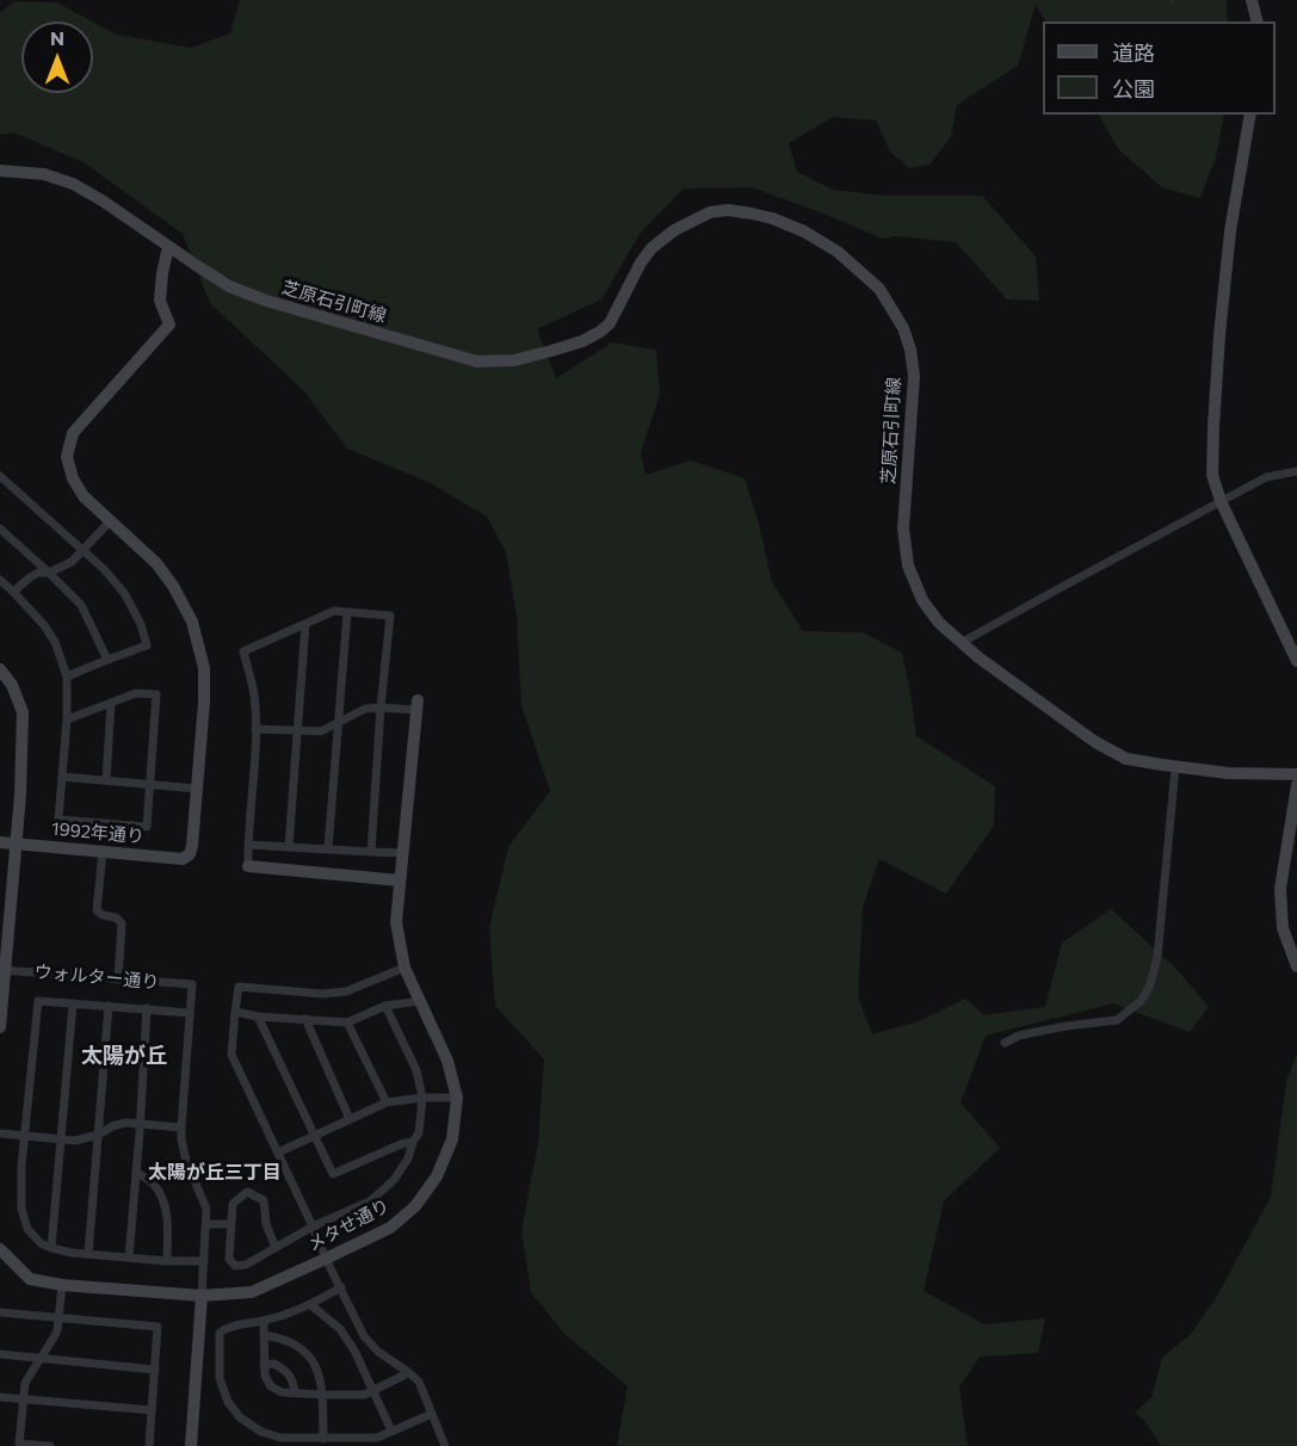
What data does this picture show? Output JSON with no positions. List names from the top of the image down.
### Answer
{
  "streets": {
    "street": [
      "芝原石引町線",
      "1992年通り",
      "ウォルター通り",
      "メタせ通り"
    ]
  },
  "districts": ["太陽が丘", "太陽が丘三丁目"],
  "legend": ["道路", "公園"],
  "north": "top"
}
